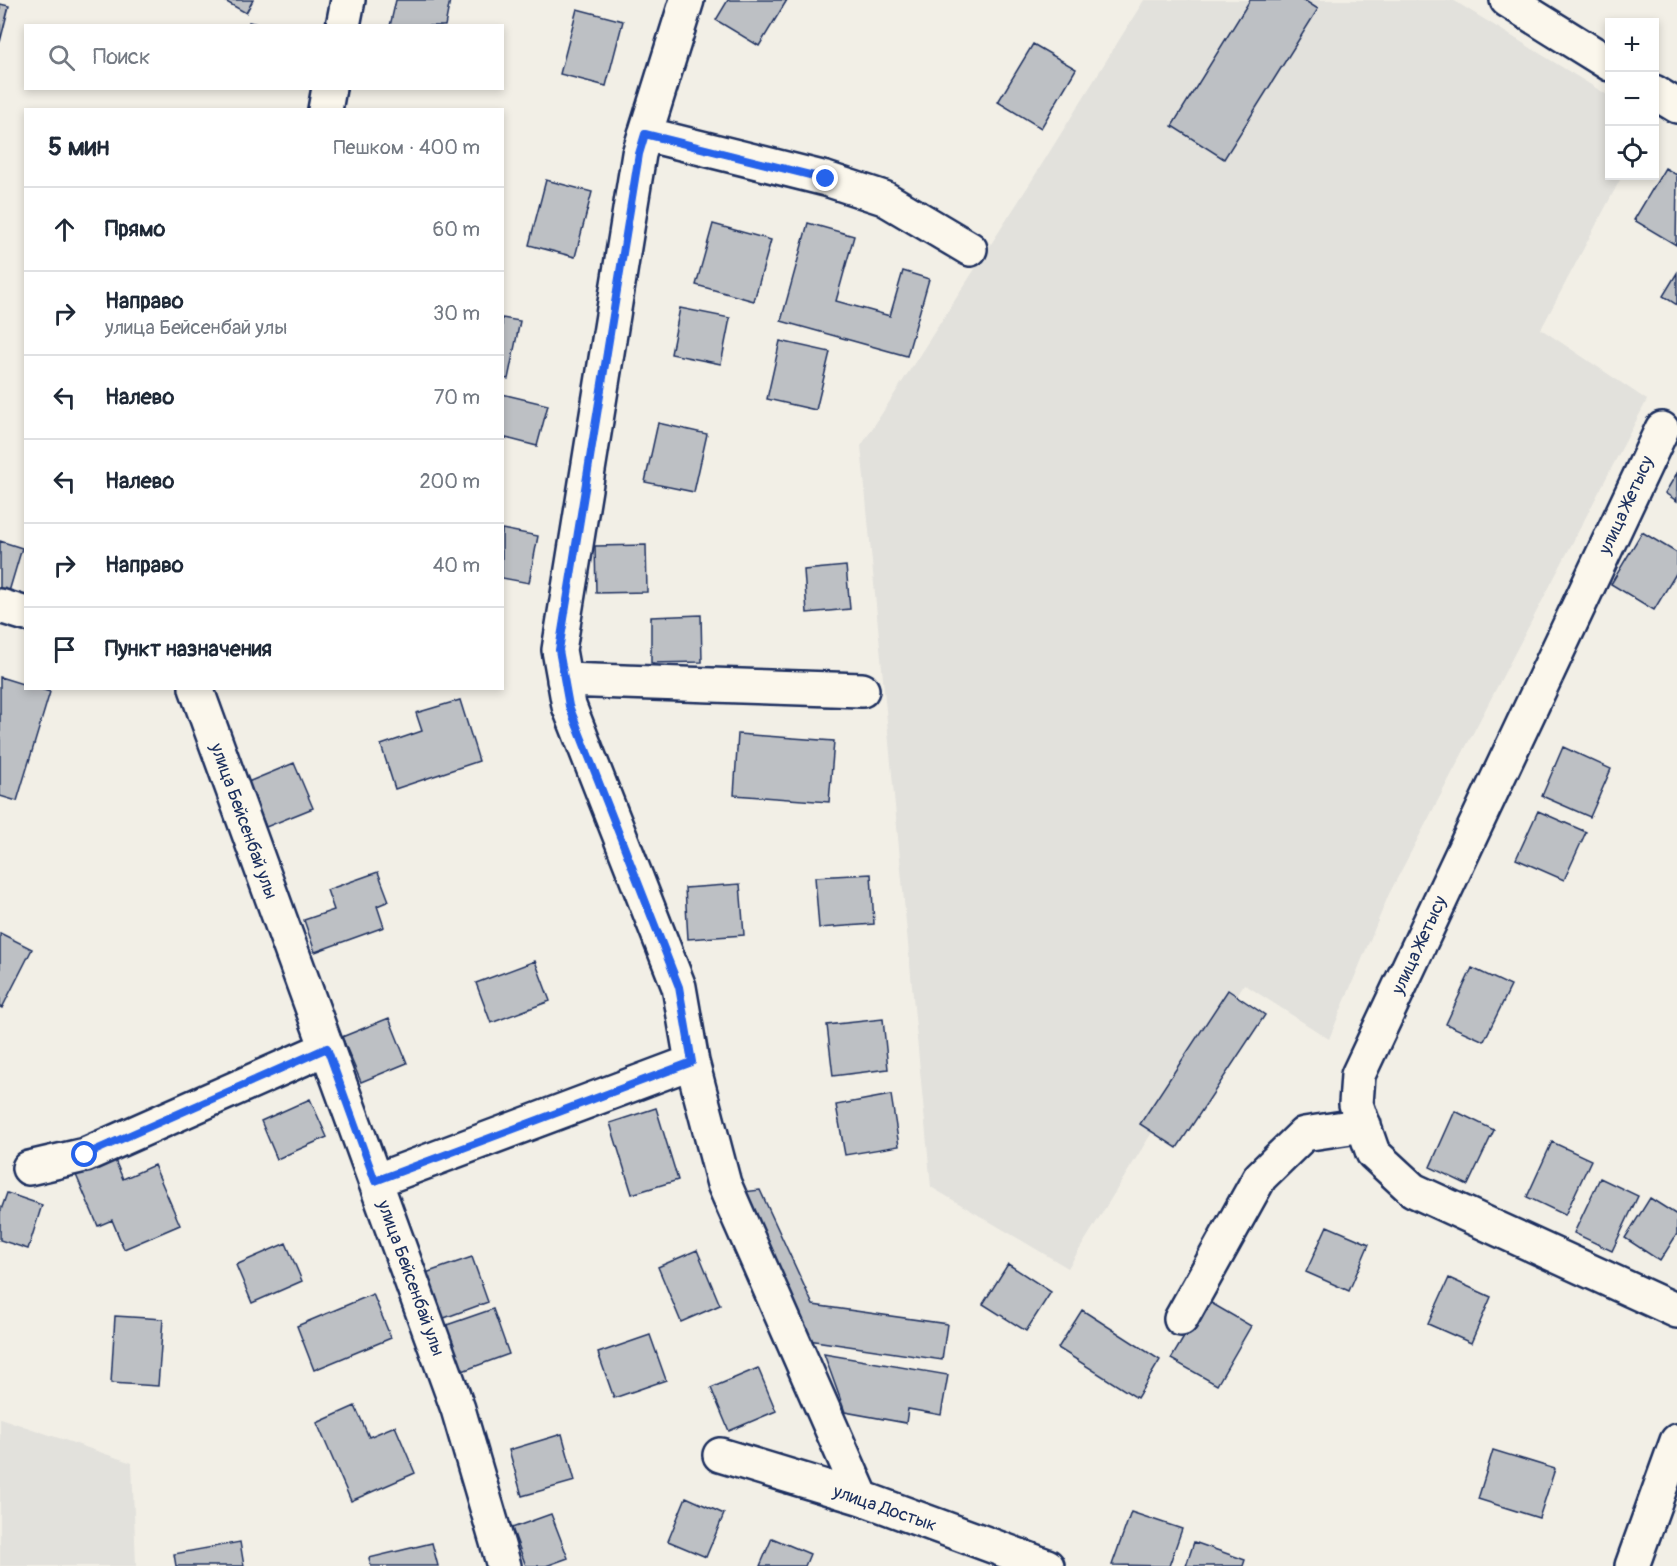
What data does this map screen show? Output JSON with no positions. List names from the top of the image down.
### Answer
{
  "streets": {
    "street": ["улица Жетысу", "улица Бейсенбай улы", "улица Достык"]
  },
  "page": {
    "map_buttons": ["+", "−"],
    "search": "Поиск",
    "heading": ["5 мин", "Пешком · 400 m"],
    "list": [
      ["Прямо", "60 m"],
      ["Направо", "улица Бейсенбай улы", "30 m"],
      ["Налево", "70 m"],
      ["Налево", "200 m"],
      ["Направо", "40 m"],
      "Пункт назначения"
    ]
  }
}
